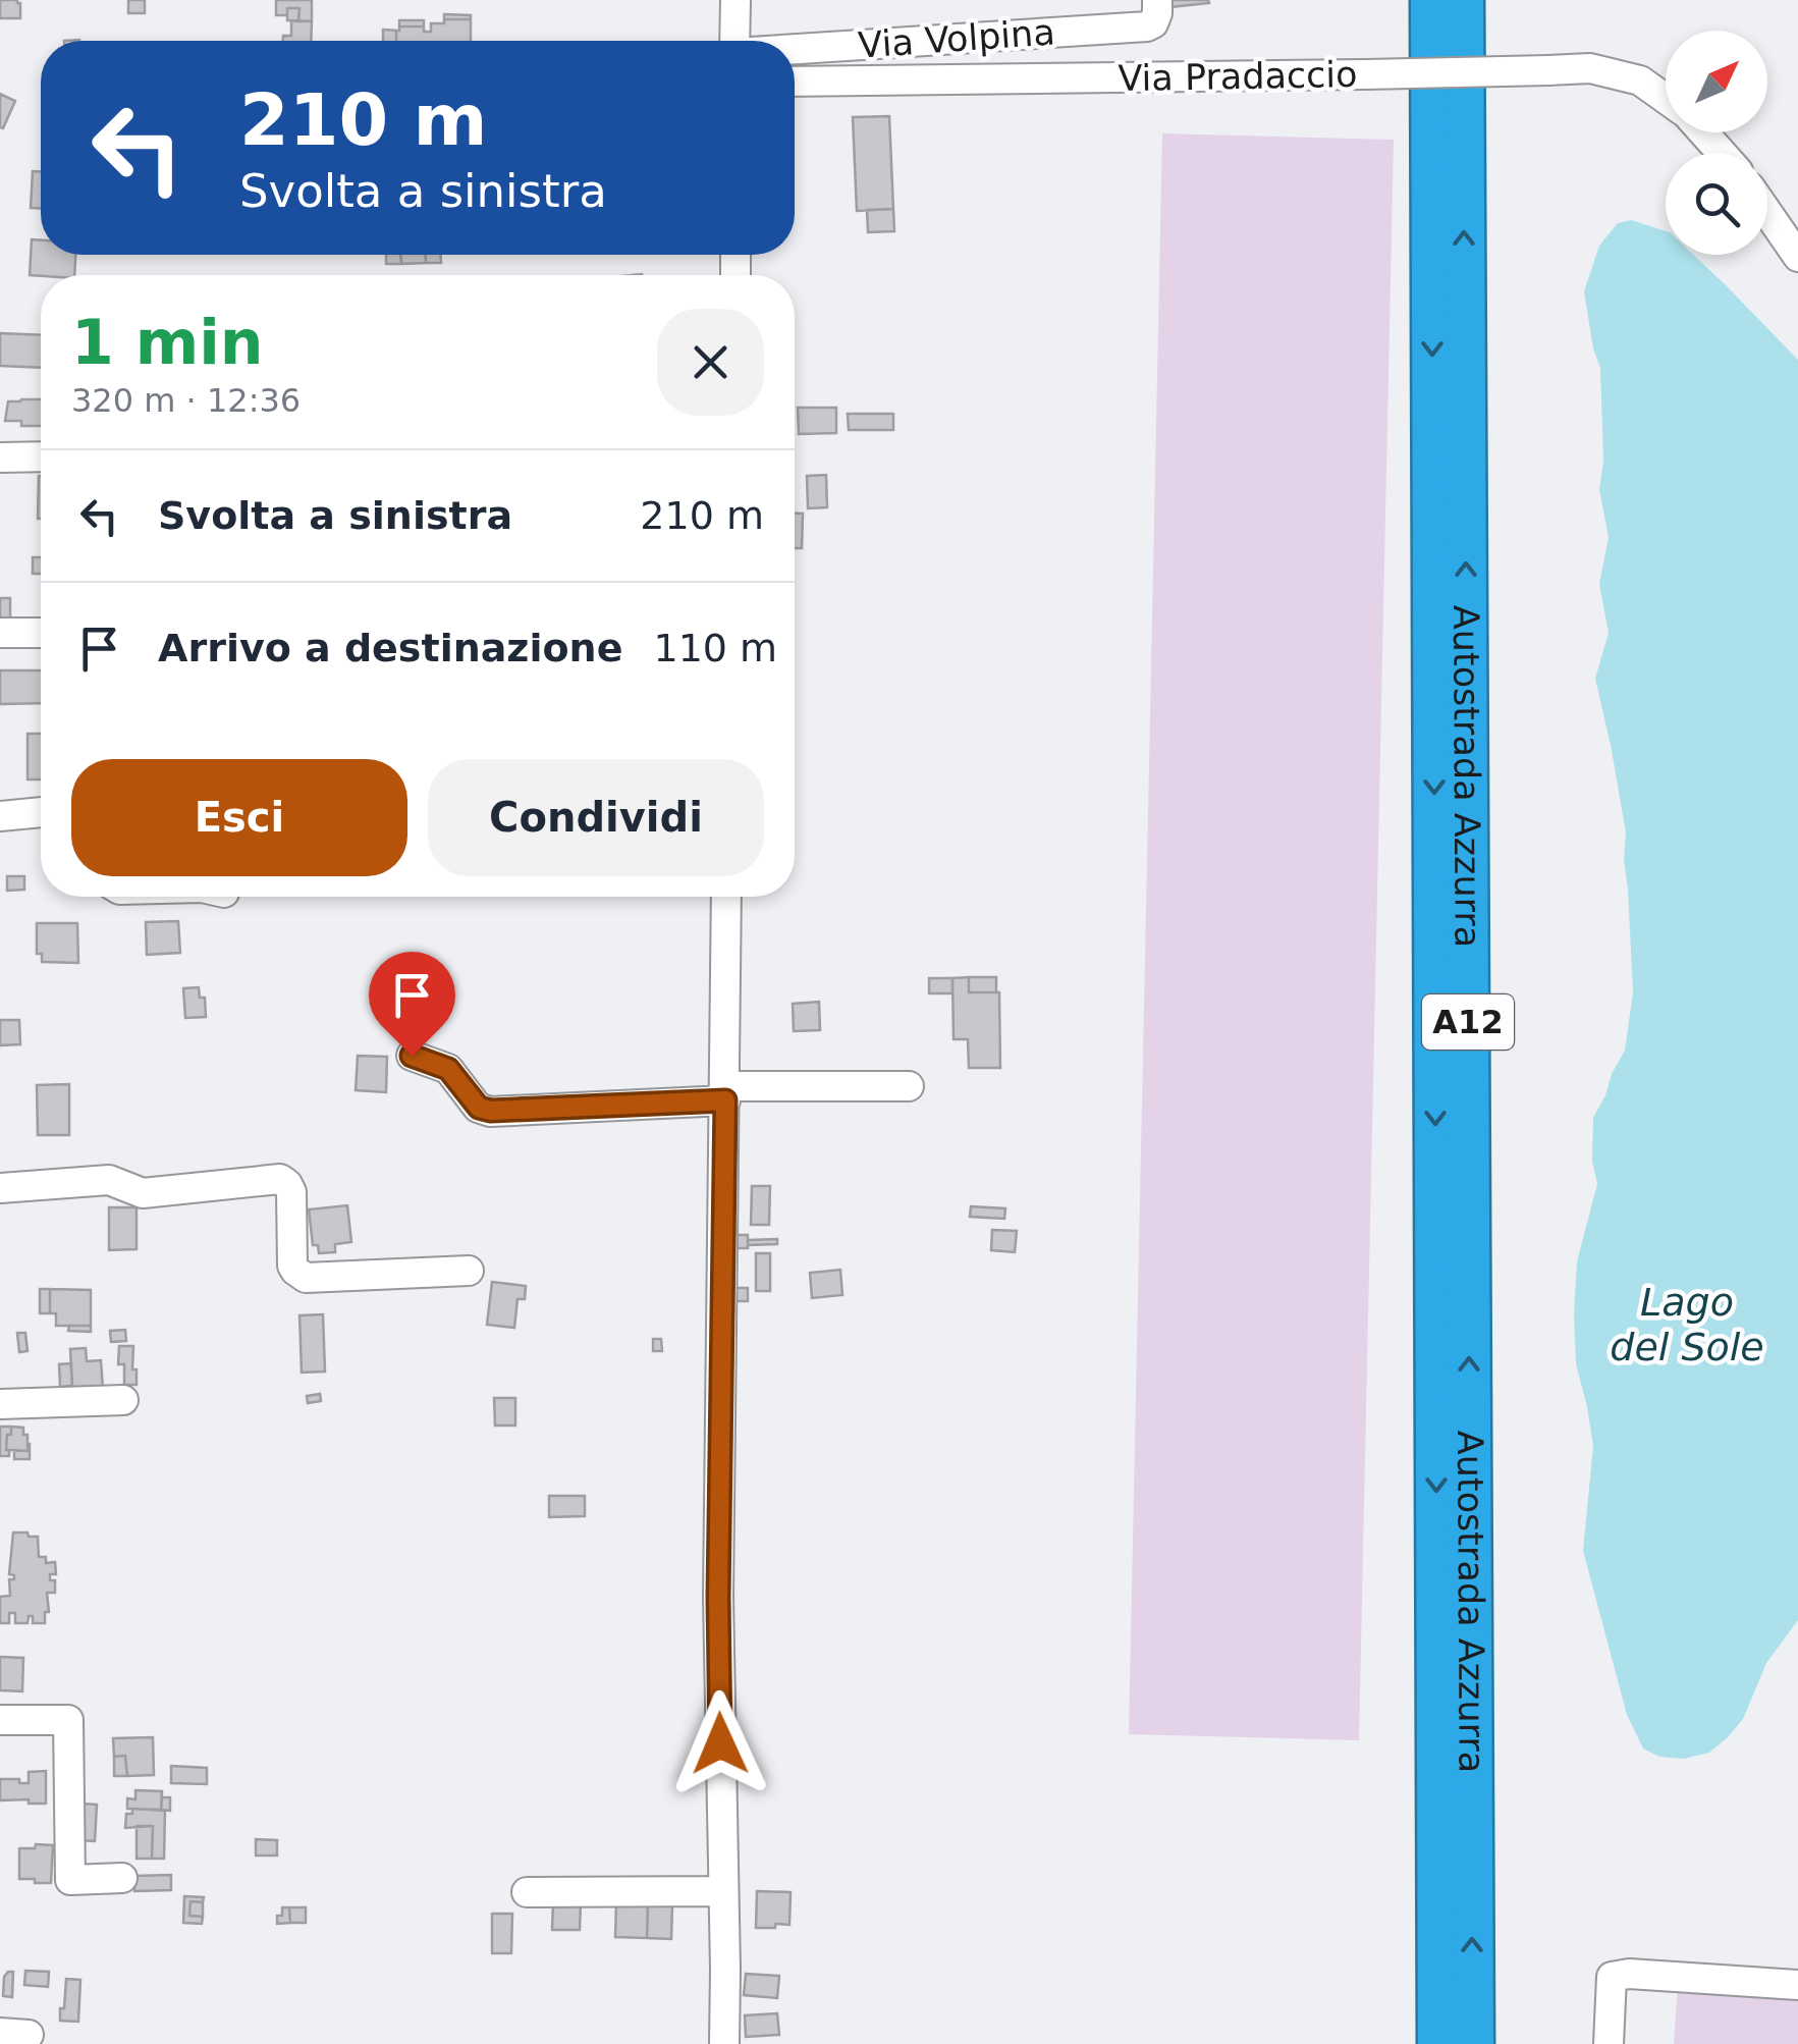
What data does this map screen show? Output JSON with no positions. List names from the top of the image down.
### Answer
{
  "streets": {
    "highway": ["Autostrada Azzurra", "A12"],
    "street": ["Via Volpina", "Via Pradaccio"]
  },
  "water": ["Lago del Sole"],
  "north": "top right",
  "page": {
    "turn": ["210 m", "Svolta a sinistra"],
    "heading": ["1 min", "320 m · 12:36"],
    "list": [
      {
        "name": "Svolta a sinistra",
        "value": "210 m"
      },
      {
        "name": "Arrivo a destinazione",
        "value": "110 m"
      }
    ],
    "buttons": ["Esci", "Condividi"]
  }
}
